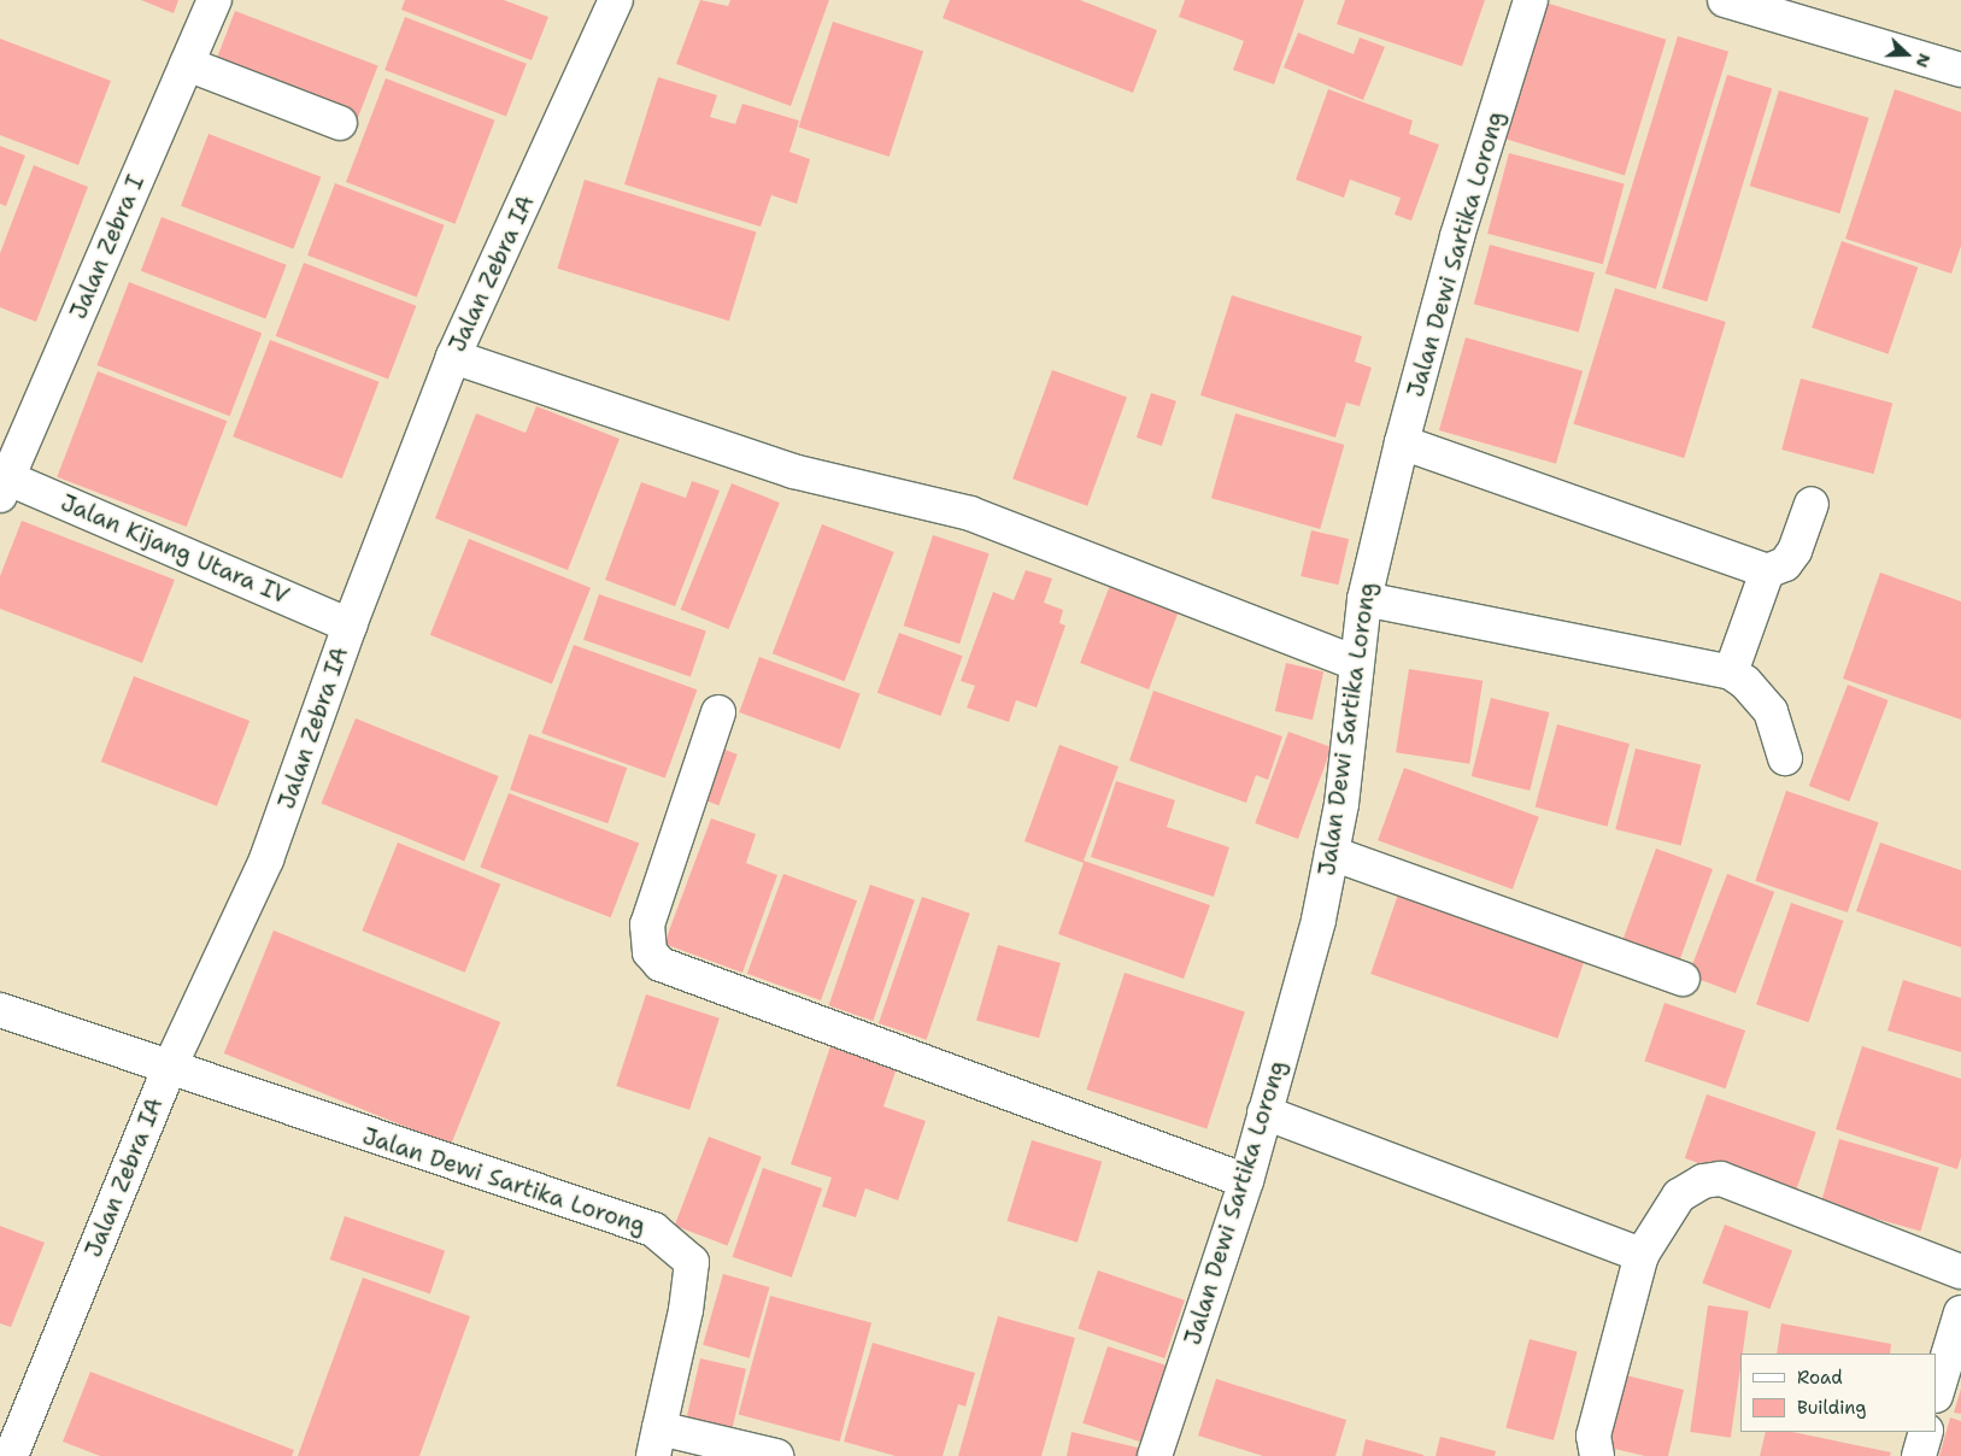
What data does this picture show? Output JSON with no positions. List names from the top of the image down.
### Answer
{
  "streets": {
    "street": [
      "Jalan Zebra I",
      "Jalan Dewi Sartika Lorong",
      "Jalan Zebra IA",
      "Jalan Kijang Utara IV"
    ]
  },
  "crossings": [
    ["Jalan Zebra I", "Jalan Kijang Utara IV"],
    ["Jalan Dewi Sartika Lorong", "Jalan Zebra IA"],
    ["Jalan Zebra IA", "Jalan Kijang Utara IV"]
  ],
  "legend": ["Road", "Building"],
  "north": "right"
}
